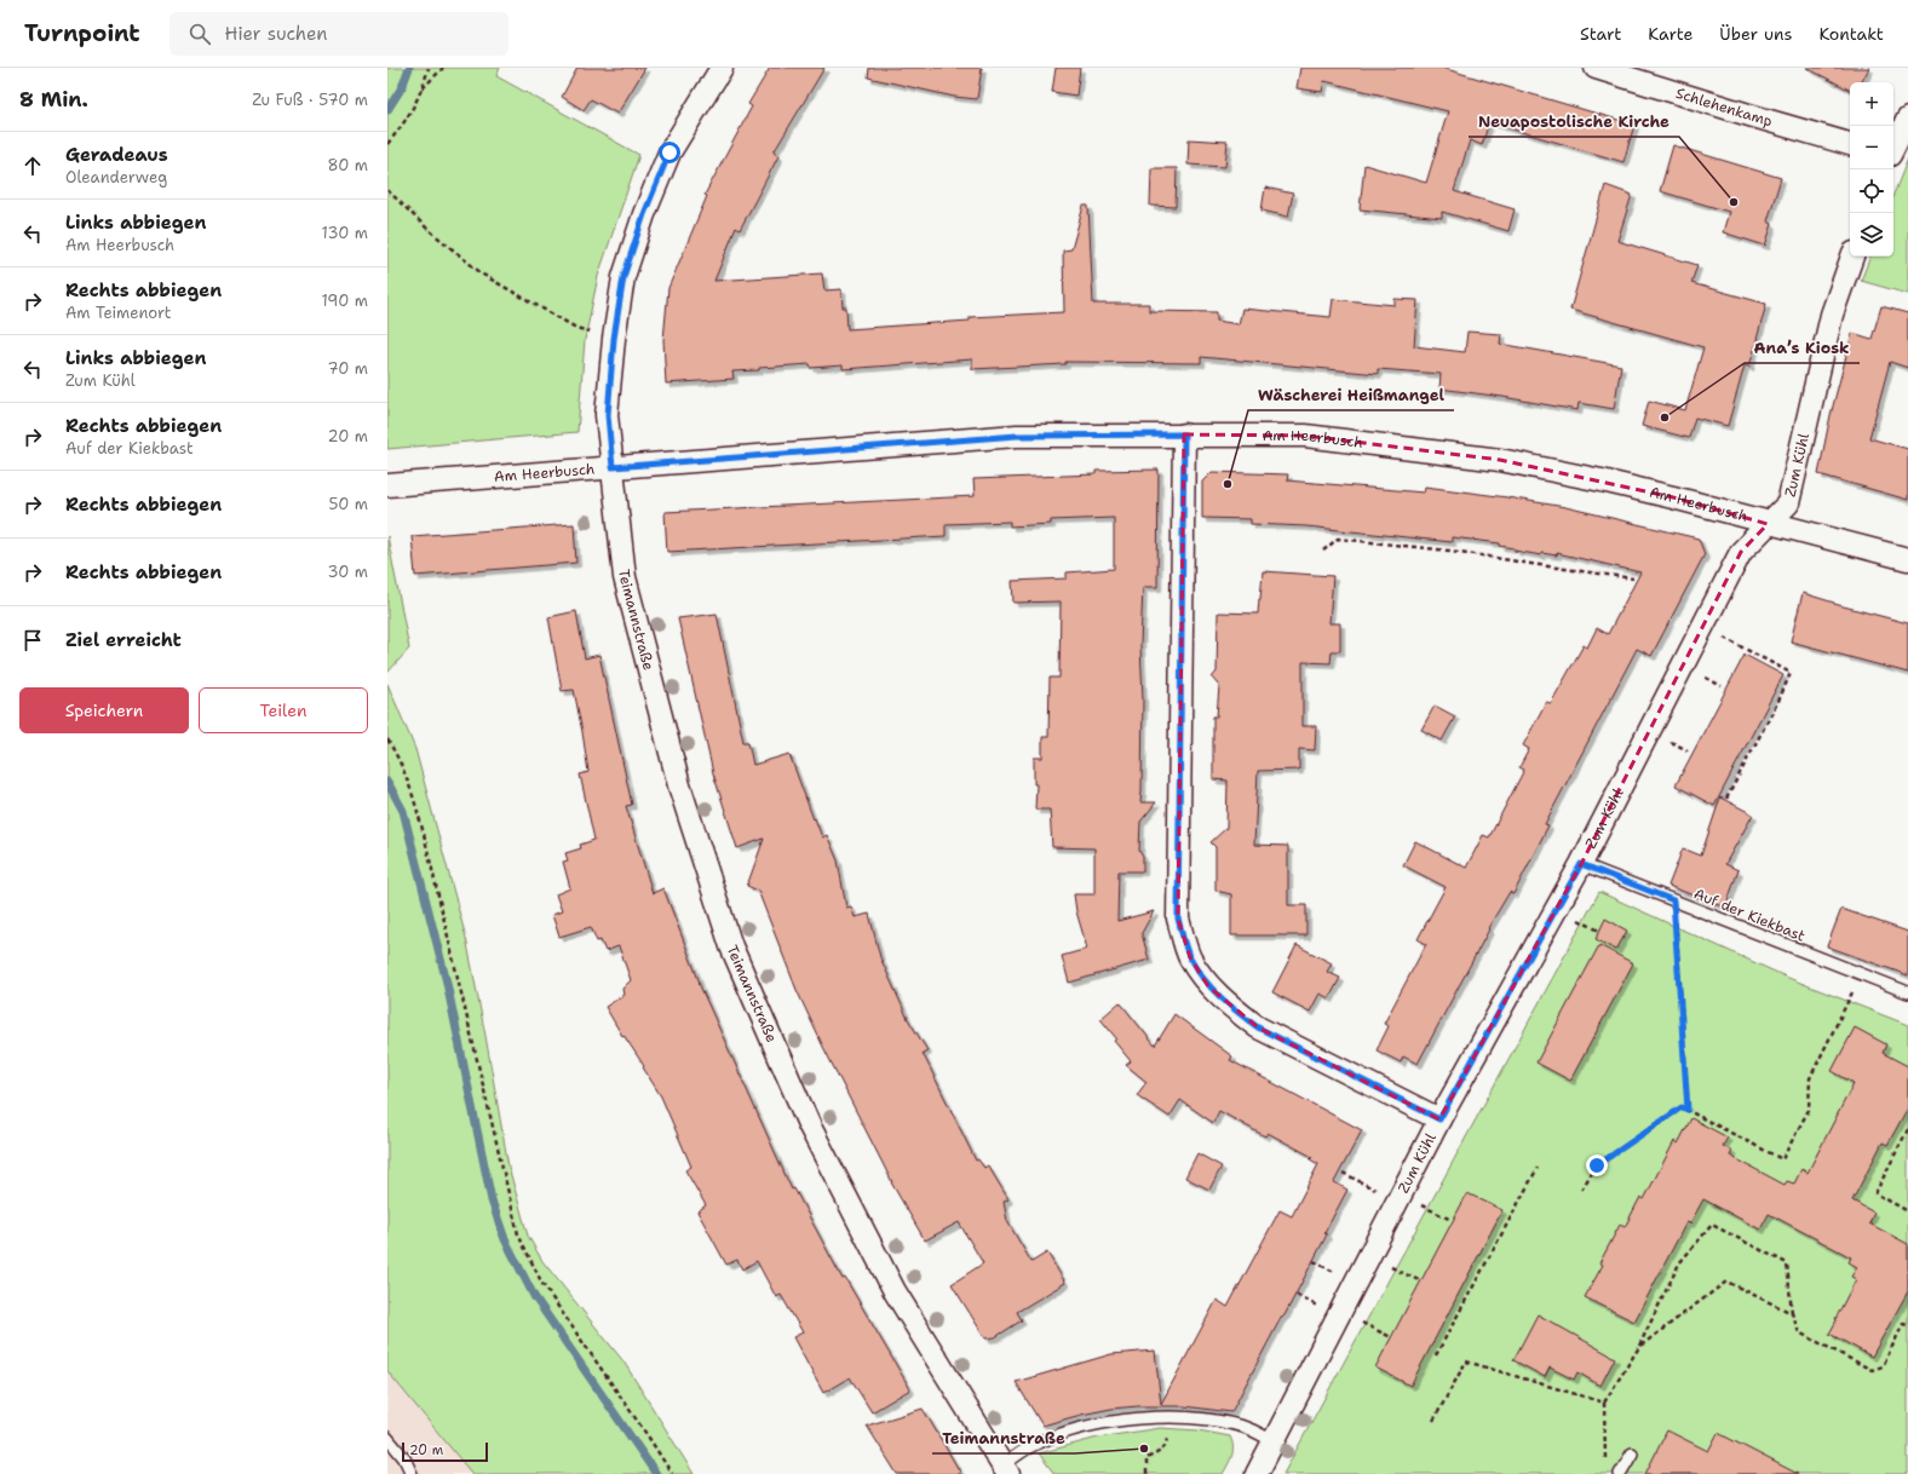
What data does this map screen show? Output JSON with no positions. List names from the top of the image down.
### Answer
{
  "streets": {
    "street": [
      "Schlehenkamp",
      "Am Heerbusch",
      "Zum Kühl",
      "Teimannstraße"
    ],
    "lane": ["Auf der Kiekbast"]
  },
  "crossings": [
    ["Am Heerbusch", "Zum Kühl"],
    ["Am Heerbusch", "Teimannstraße"],
    ["Zum Kühl", "Auf der Kiekbast"]
  ],
  "places": [
    "Neuapostolische Kirche",
    "Anaʼs Kiosk",
    "Wäscherei Heißmangel",
    "Teimannstraße"
  ],
  "scale_bar": "20 m",
  "page": {
    "header": "Turnpoint",
    "search": "Hier suchen",
    "nav": [
      "Start",
      "Karte",
      "Über uns",
      "Kontakt"
    ],
    "heading": ["8 Min.", "Zu Fuß · 570 m"],
    "map_buttons": ["+", "−"],
    "list": [
      ["Geradeaus", "Oleanderweg", "80 m"],
      ["Links abbiegen", "Am Heerbusch", "130 m"],
      ["Rechts abbiegen", "Am Teimenort", "190 m"],
      ["Links abbiegen", "Zum Kühl", "70 m"],
      ["Rechts abbiegen", "Auf der Kiekbast", "20 m"],
      ["Rechts abbiegen", "50 m"],
      ["Rechts abbiegen", "30 m"],
      "Ziel erreicht"
    ],
    "buttons": ["Speichern", "Teilen"],
    "scale": "20 m"
  }
}
